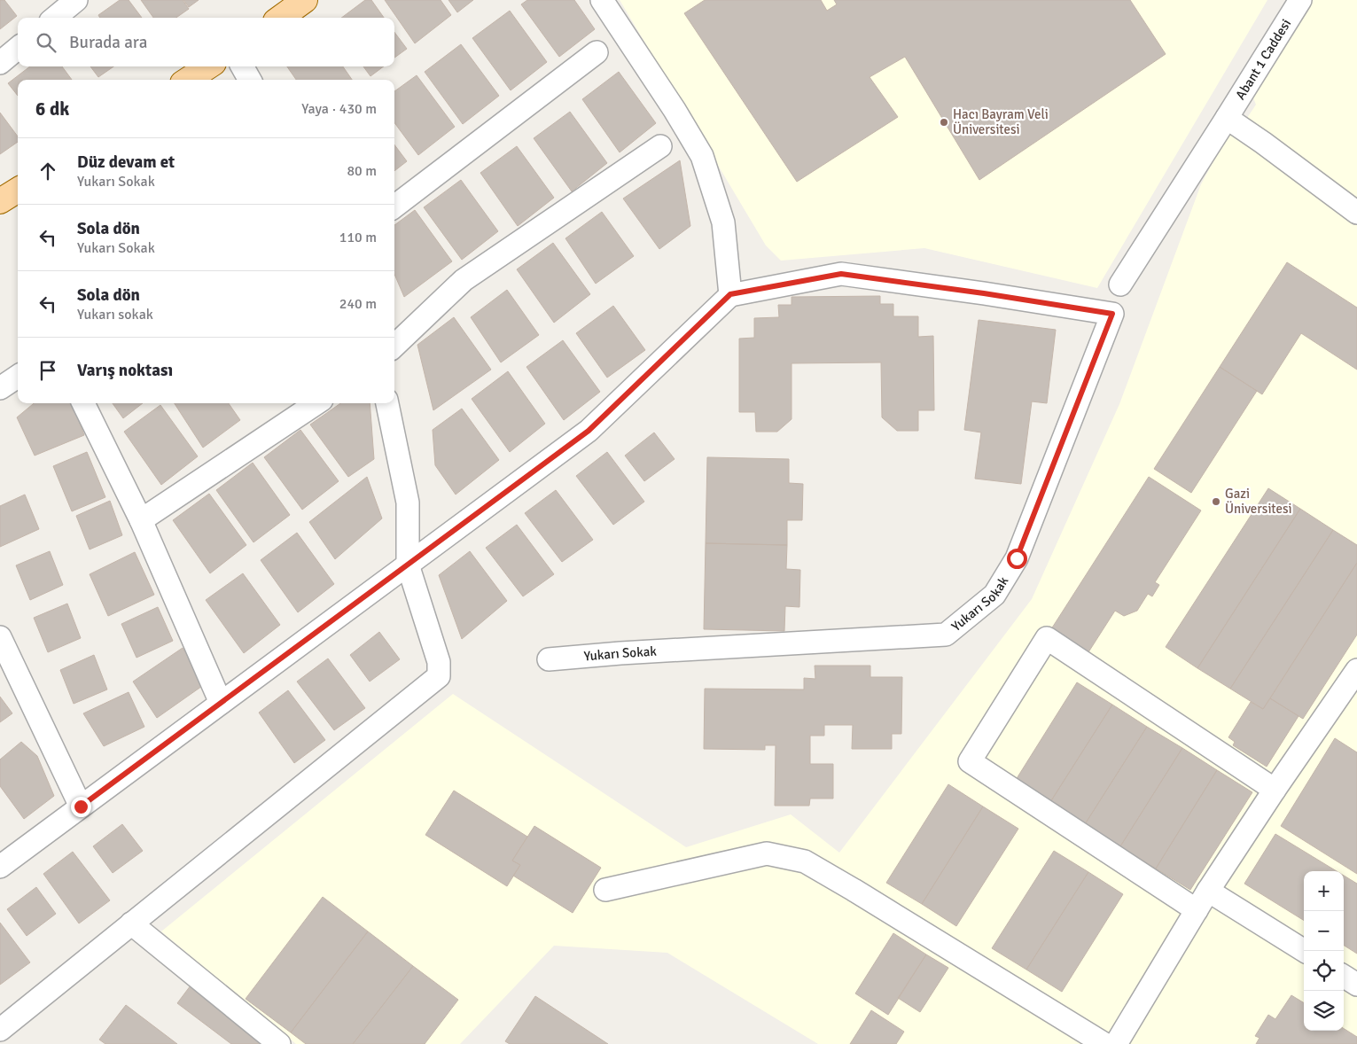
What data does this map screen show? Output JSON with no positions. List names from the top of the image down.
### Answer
{
  "streets": {
    "street": ["Abant 1 Caddesi", "Yukarı Sokak"]
  },
  "places": ["Hacı Bayram Veli Üniversitesi", "Gazi Üniversitesi"],
  "page": {
    "search": "Burada ara",
    "heading": ["6 dk", "Yaya · 430 m"],
    "list": [
      ["Düz devam et", "Yukarı Sokak", "80 m"],
      ["Sola dön", "Yukarı Sokak", "110 m"],
      ["Sola dön", "Yukarı sokak", "240 m"],
      "Varış noktası"
    ],
    "map_buttons": ["+", "−"]
  }
}
